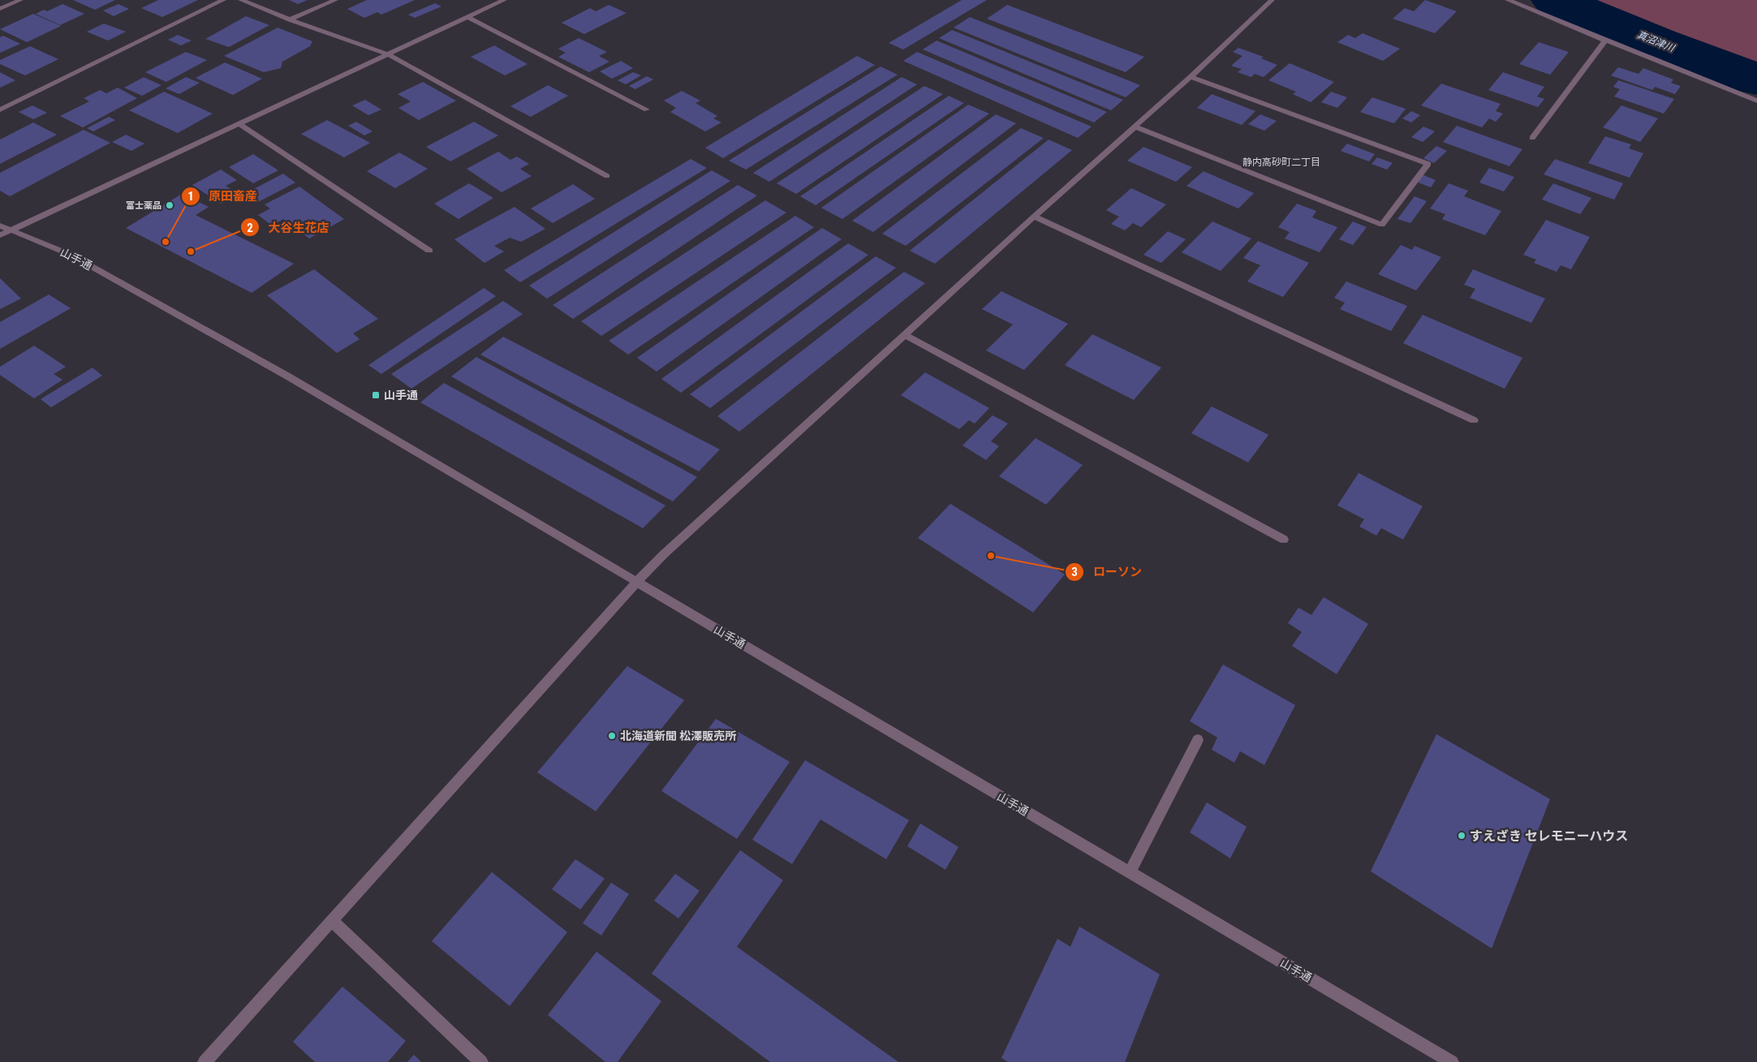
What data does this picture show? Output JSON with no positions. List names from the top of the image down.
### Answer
{
  "streets": {
    "street": ["山手通"]
  },
  "districts": ["静内高砂町二丁目"],
  "water": ["真沼津川"],
  "places": {
    "other": [
      "富士薬品",
      "原田畜産",
      "大谷生花店",
      "ローソン",
      "北海道新聞 松澤販売所",
      "すえざき セレモニーハウス"
    ],
    "transit": ["山手通"]
  }
}
